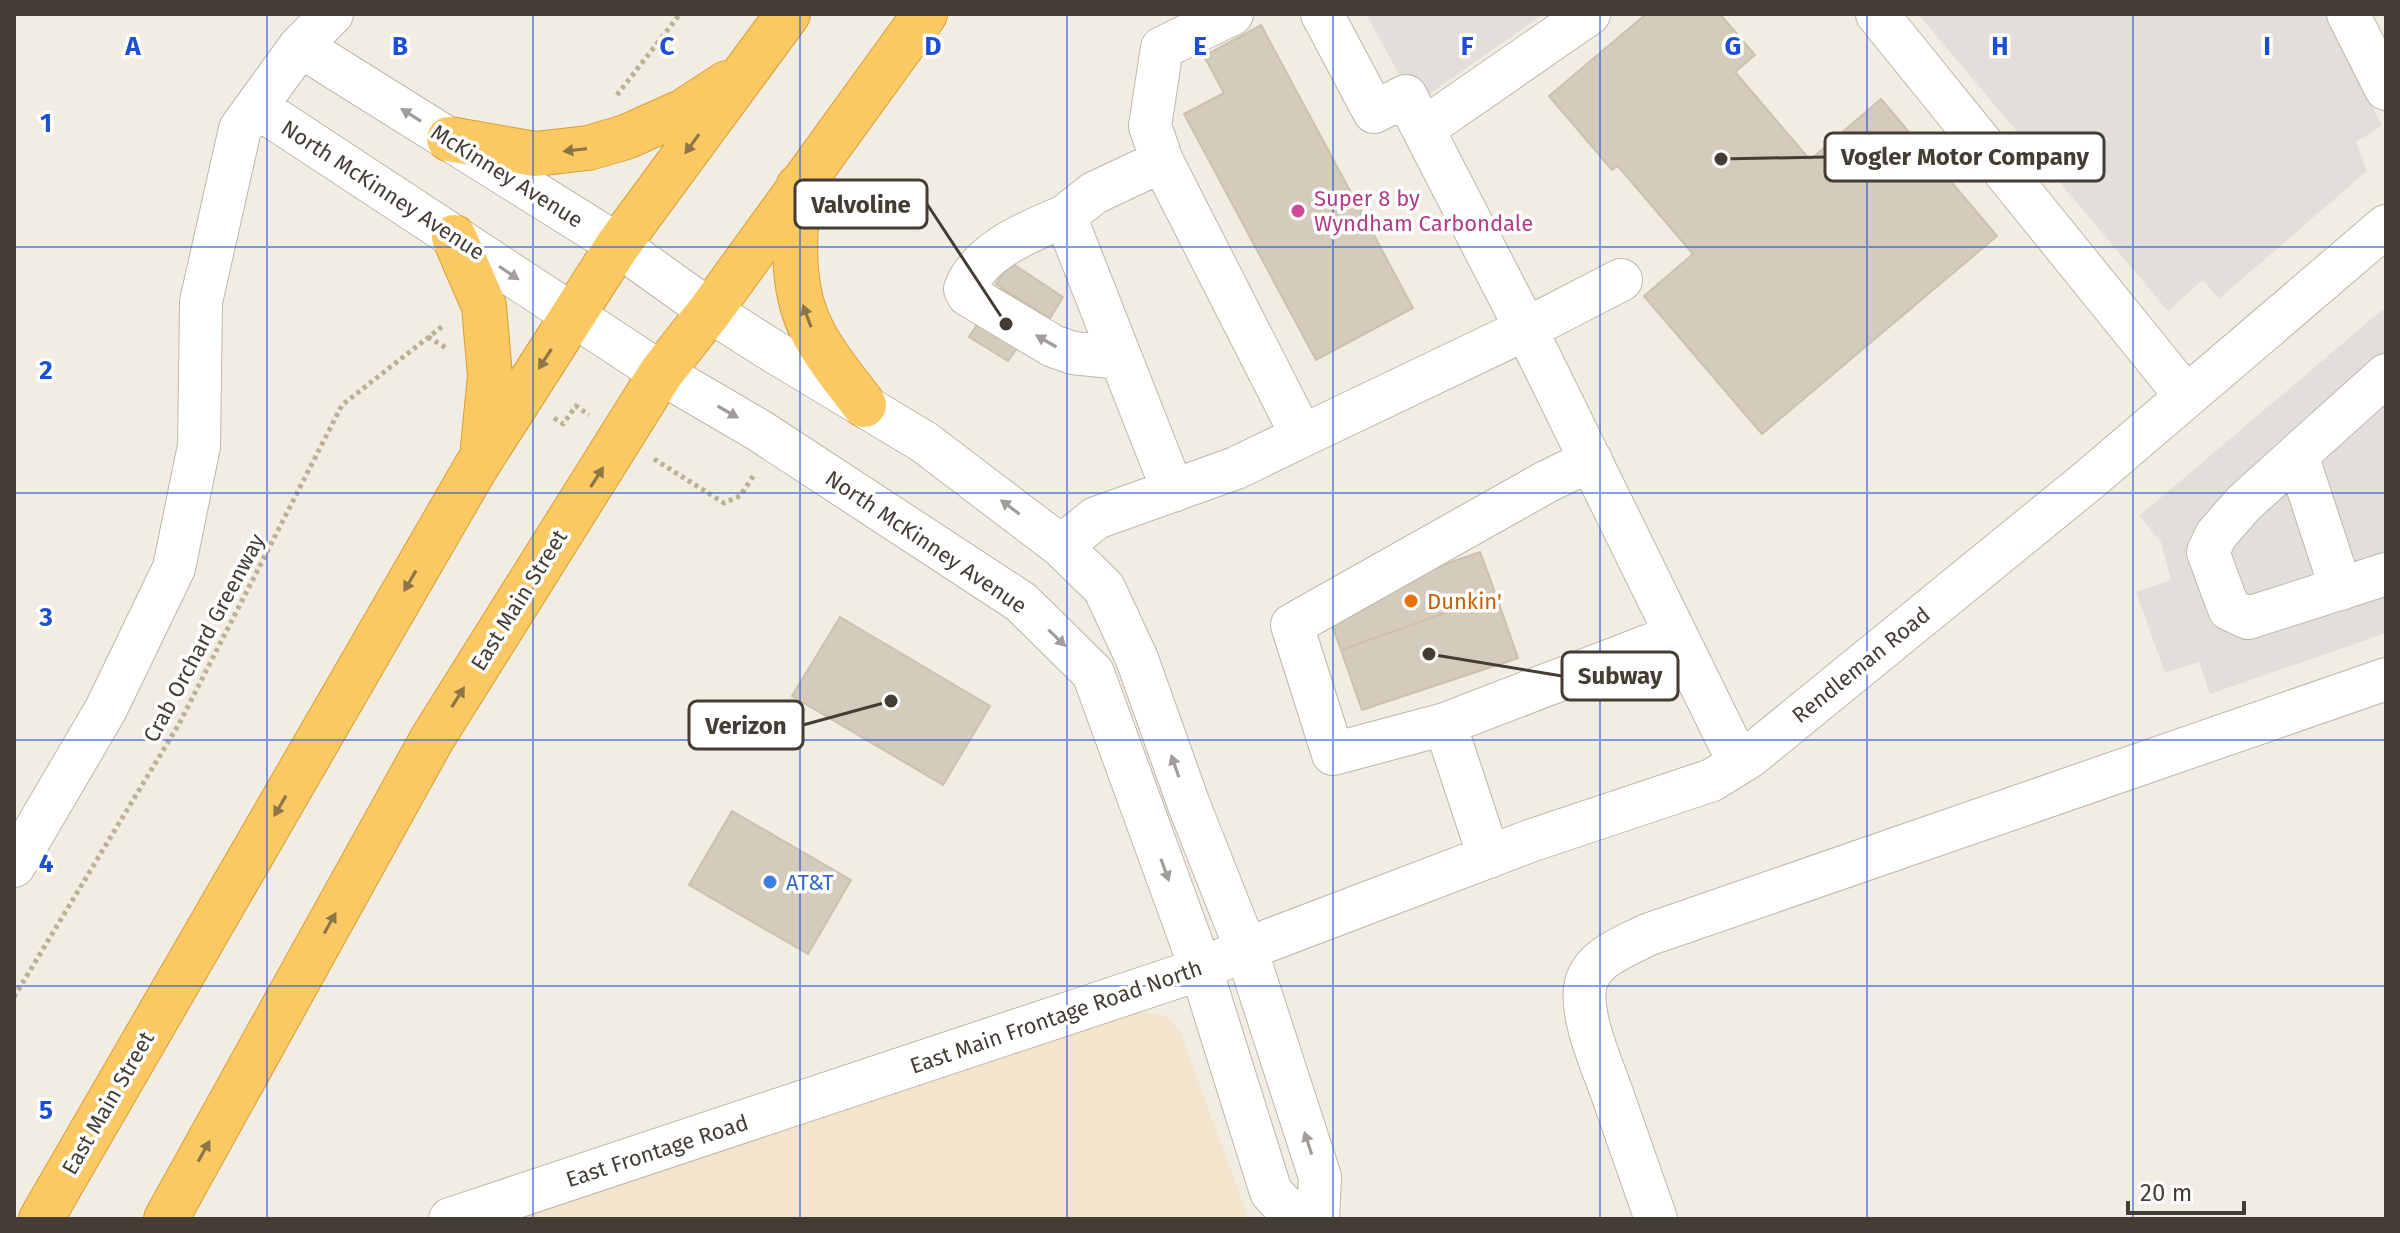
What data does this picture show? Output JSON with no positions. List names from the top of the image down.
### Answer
{
  "streets": {
    "highway": ["East Main Street"],
    "street": [
      "McKinney Avenue",
      "North McKinney Avenue",
      "Rendleman Road",
      "East Main Frontage Road North",
      "East Frontage Road"
    ],
    "path": ["Crab Orchard Greenway"]
  },
  "crossings": [
    ["McKinney Avenue", "East Main Street"],
    ["North McKinney Avenue", "East Main Street"],
    ["North McKinney Avenue", "East Main Frontage Road North"],
    ["Rendleman Road", "East Main Frontage Road North"],
    ["East Main Frontage Road North", "East Frontage Road"]
  ],
  "one_way": ["McKinney Avenue"],
  "places": [
    "Vogler Motor Company",
    "Super 8 by Wyndham Carbondale",
    "Valvoline",
    "Dunkin'",
    "Subway",
    "Verizon",
    "AT&T"
  ],
  "scale_bar": "20 m",
  "grid": {
    "columns": [
      "A",
      "B",
      "C",
      "D",
      "E",
      "F",
      "G",
      "H",
      "I"
    ],
    "rows": [
      "1",
      "2",
      "3",
      "4",
      "5"
    ]
  }
}
